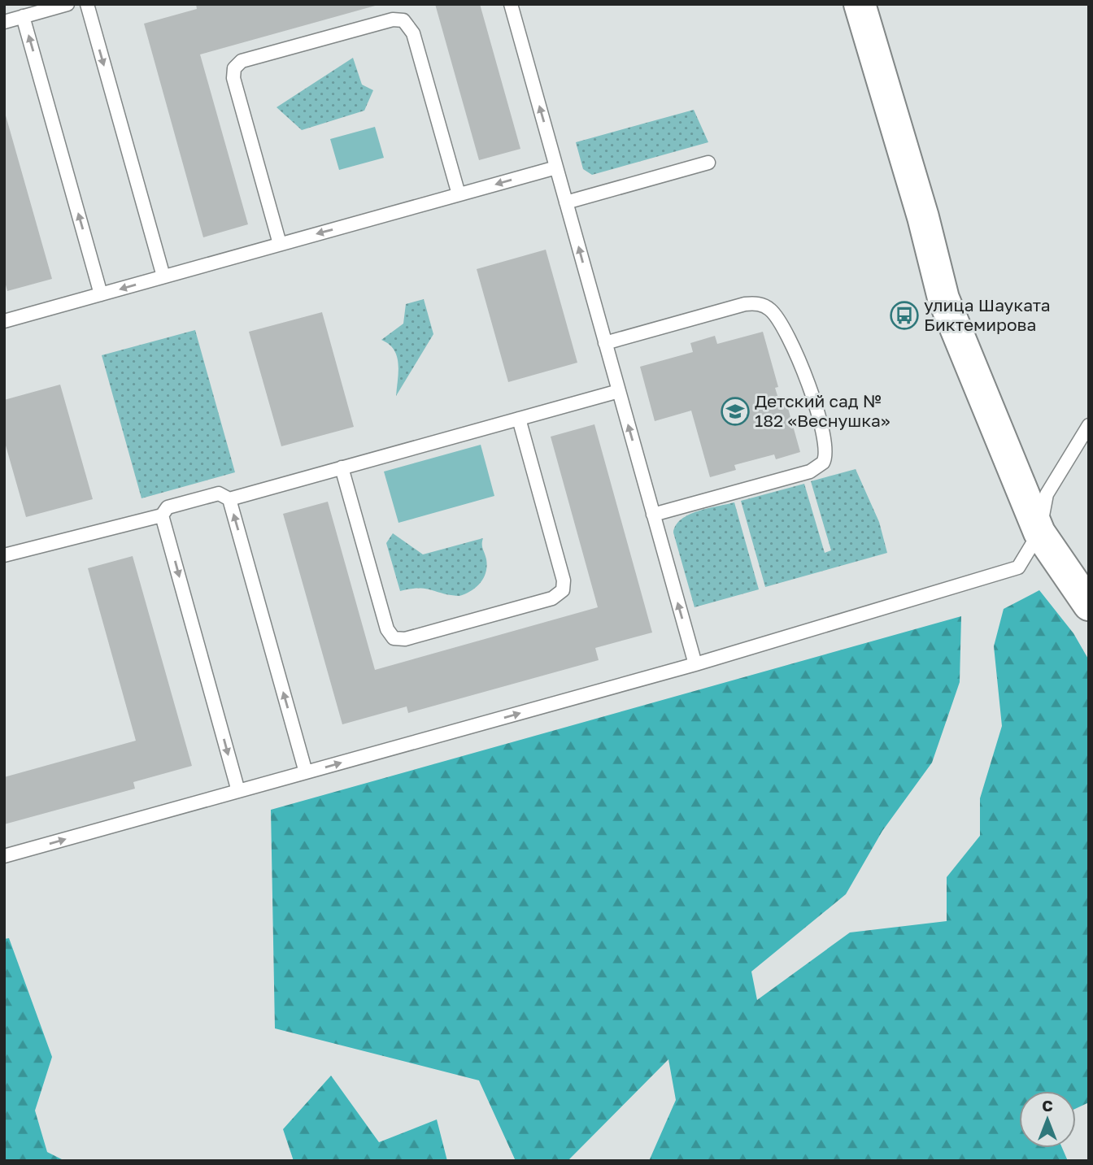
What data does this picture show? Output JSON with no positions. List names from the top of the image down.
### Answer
{
  "places": {
    "bus stop": ["улица Шауката Биктемирова"],
    "school or university": ["Детский сад № 182 «Веснушка»"]
  },
  "north": "top"
}
